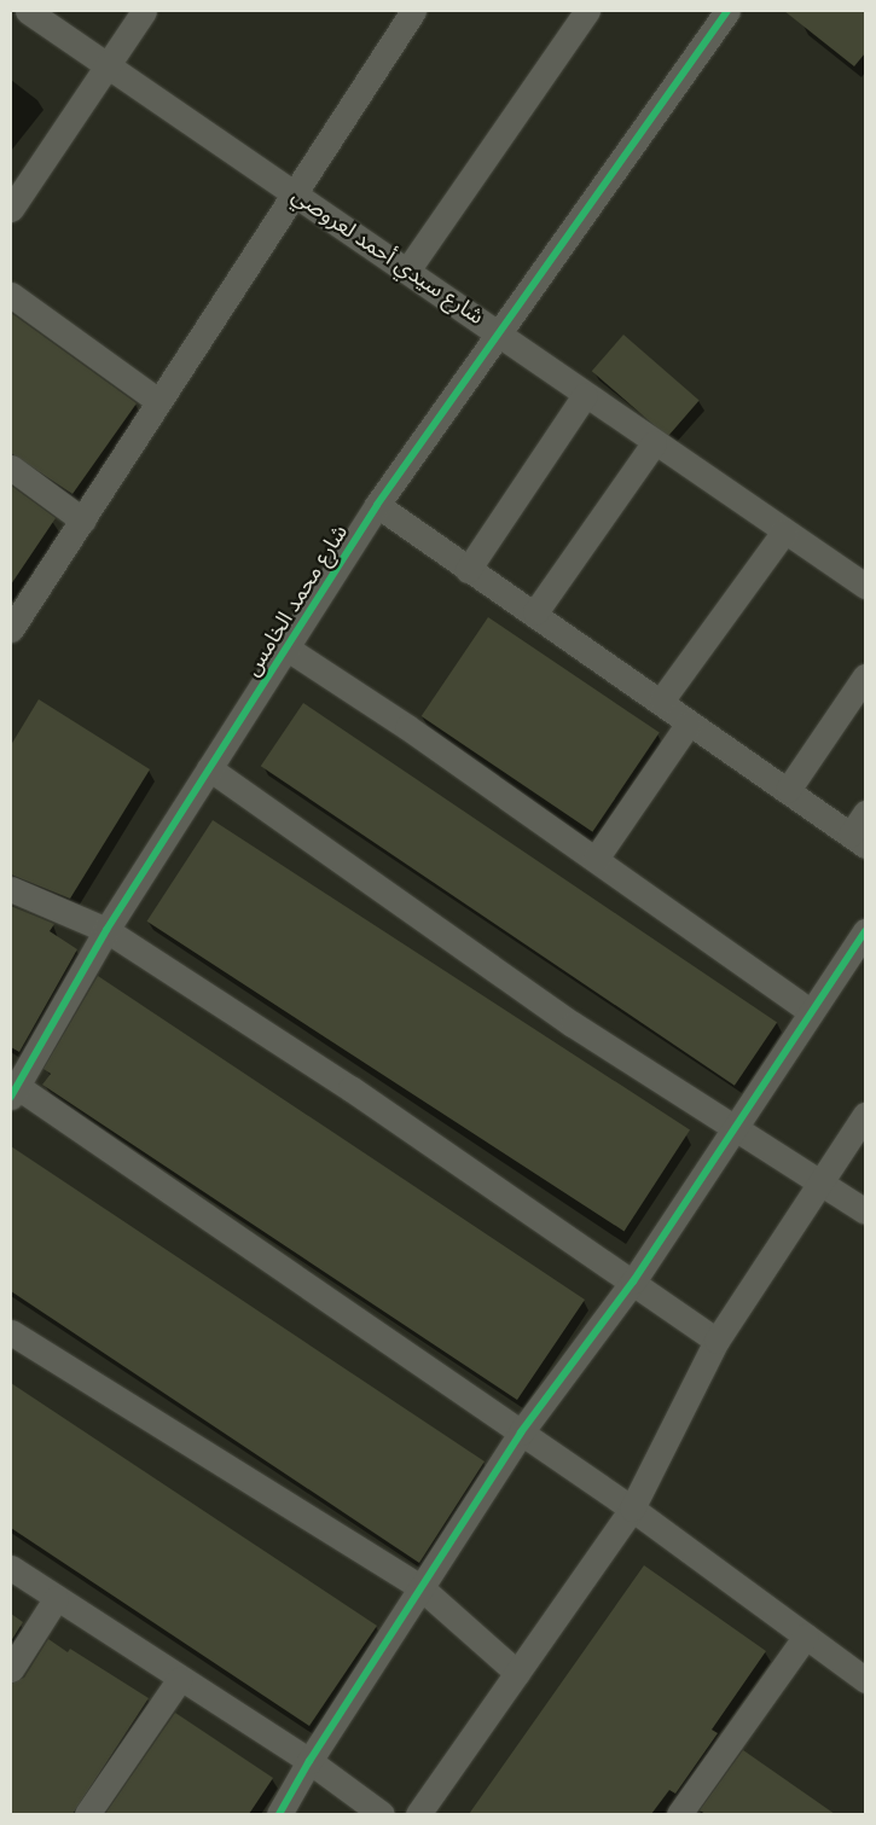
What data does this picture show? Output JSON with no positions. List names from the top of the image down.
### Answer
{
  "streets": {
    "street": ["شارع سيدي أحمد لعروصي", "شارع محمد الخامس"]
  },
  "crossings": [
    ["شارع سيدي أحمد لعروصي", "شارع محمد الخامس"]
  ]
}
